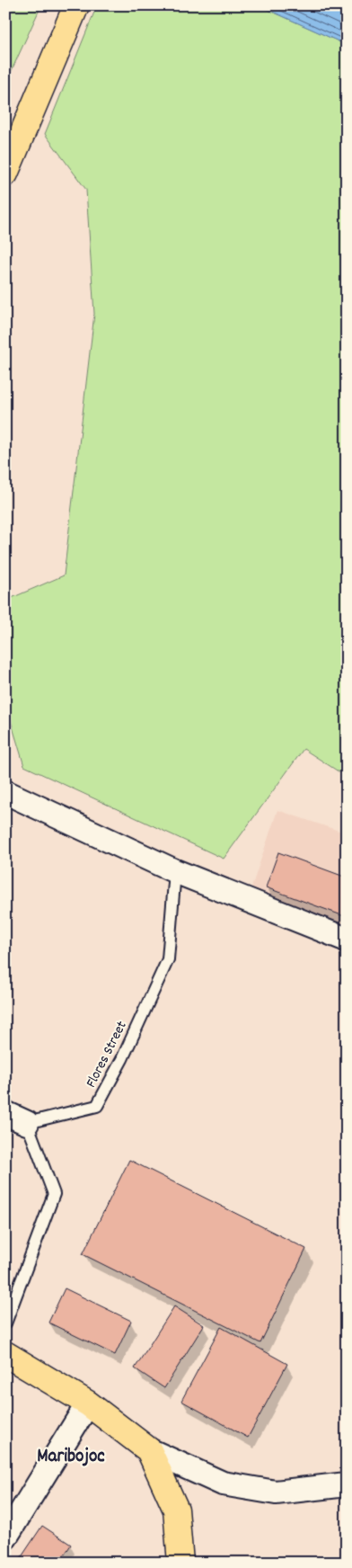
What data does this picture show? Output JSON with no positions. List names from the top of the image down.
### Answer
{
  "streets": {
    "lane": ["Flores Street"]
  },
  "districts": ["Maribojoc"]
}
